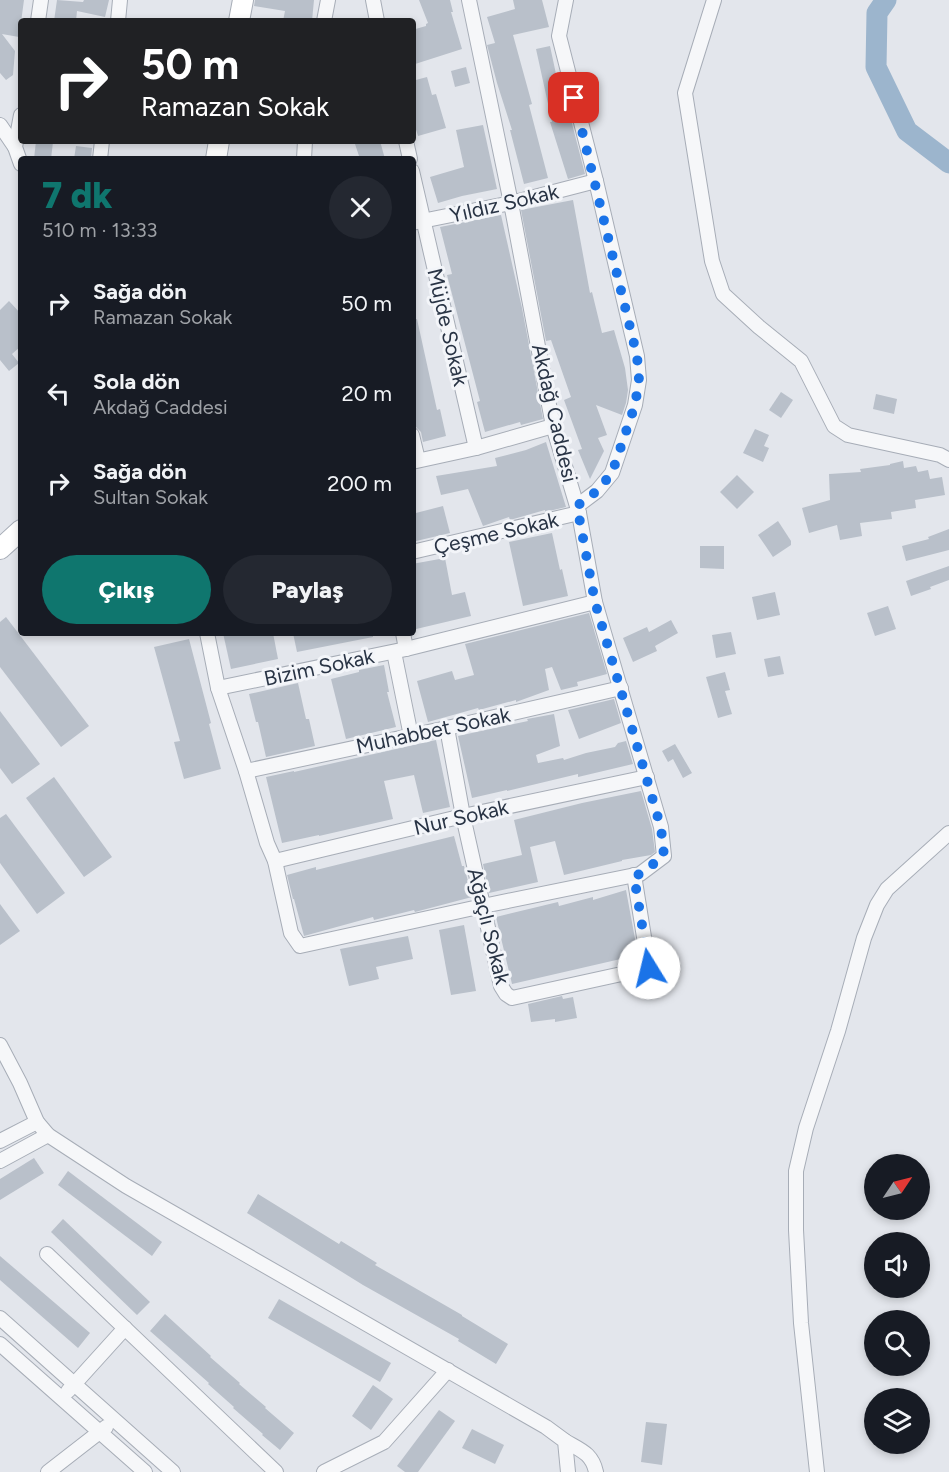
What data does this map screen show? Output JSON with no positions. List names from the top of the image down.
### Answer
{
  "streets": {
    "street": [
      "Yıldız Sokak",
      "Müjde Sokak",
      "Akdağ Caddesi",
      "Çeşme Sokak",
      "Bizim Sokak",
      "Muhabbet Sokak",
      "Nur Sokak",
      "Ağaçlı Sokak"
    ]
  },
  "crossings": [
    ["Yıldız Sokak", "Müjde Sokak"],
    ["Yıldız Sokak", "Akdağ Caddesi"],
    ["Akdağ Caddesi", "Çeşme Sokak"],
    ["Akdağ Caddesi", "Bizim Sokak"],
    ["Akdağ Caddesi", "Muhabbet Sokak"],
    ["Akdağ Caddesi", "Nur Sokak"],
    ["Akdağ Caddesi", "Ağaçlı Sokak"],
    ["Muhabbet Sokak", "Ağaçlı Sokak"],
    ["Nur Sokak", "Ağaçlı Sokak"]
  ],
  "north": "top right",
  "page": {
    "turn": ["50 m", "Ramazan Sokak"],
    "heading": ["7 dk", "510 m · 13:33"],
    "list": [
      {
        "name": "Sağa dön",
        "note": "Ramazan Sokak",
        "value": "50 m"
      },
      {
        "name": "Sola dön",
        "note": "Akdağ Caddesi",
        "value": "20 m"
      },
      {
        "name": "Sağa dön",
        "note": "Sultan Sokak",
        "value": "200 m"
      }
    ],
    "buttons": ["Çıkış", "Paylaş"]
  }
}
